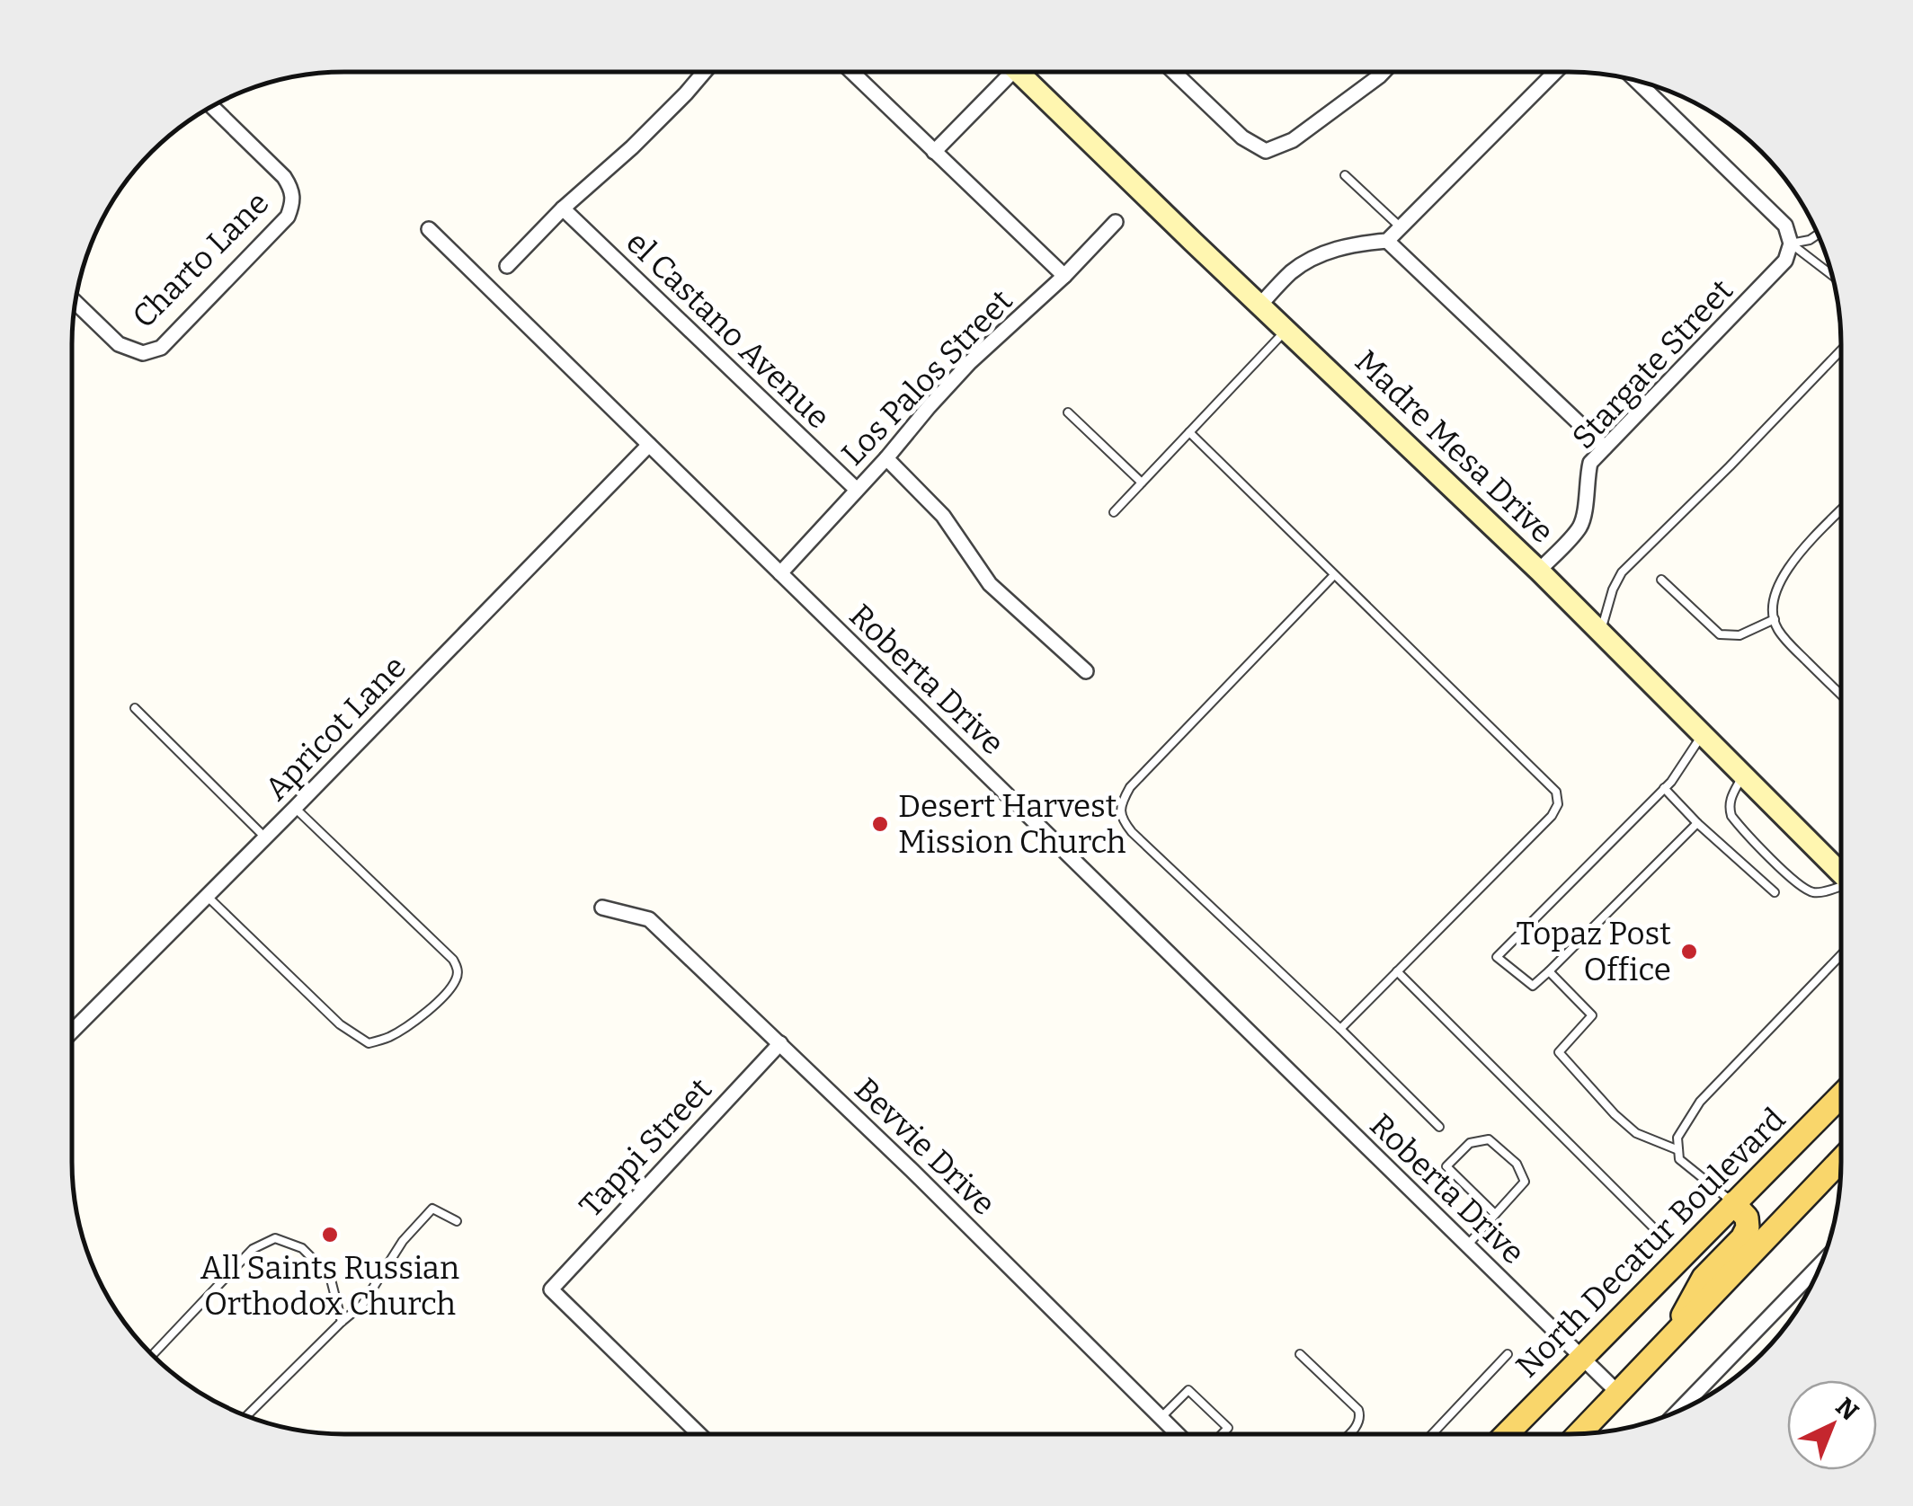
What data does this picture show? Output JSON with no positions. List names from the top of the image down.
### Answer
{
  "streets": {
    "main road": ["North Decatur Boulevard"],
    "street": [
      "Charto Lane",
      "el Castano Avenue",
      "Stargate Street",
      "Los Palos Street",
      "Madre Mesa Drive",
      "Roberta Drive",
      "Apricot Lane",
      "Bevvie Drive",
      "Tappi Street"
    ]
  },
  "crossings": [
    ["el Castano Avenue", "Los Palos Street"],
    ["Stargate Street", "Madre Mesa Drive"],
    ["Los Palos Street", "Roberta Drive"],
    ["Roberta Drive", "Apricot Lane"],
    ["Roberta Drive", "North Decatur Boulevard"],
    ["Bevvie Drive", "Tappi Street"]
  ],
  "places": ["Desert Harvest Mission Church", "Topaz Post Office", "All Saints Russian Orthodox Church"],
  "north": "top right"
}
